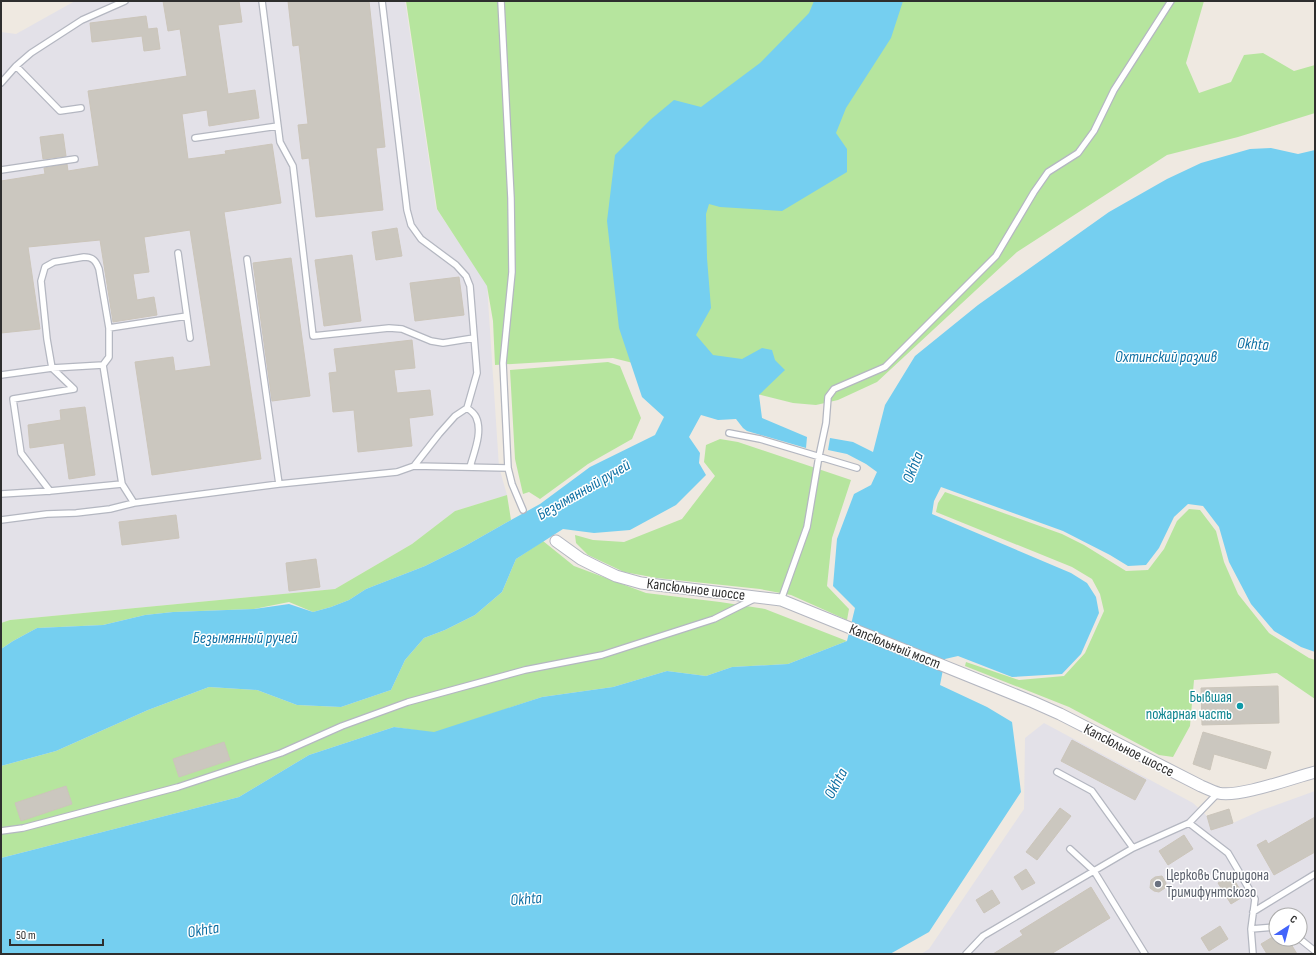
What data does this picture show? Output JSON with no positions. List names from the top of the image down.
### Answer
{
  "streets": {
    "street": ["Капсюльное шоссе", "Капсюльный мост"]
  },
  "crossings": [
    ["Капсюльное шоссе", "Капсюльный мост"]
  ],
  "water": ["Okhta", "Охтинский разлив", "Безымянный ручей"],
  "places": ["Бывшая пожарная часть", "Церковь Спиридона Тримифунтского"],
  "scale_bar": "50 m",
  "north": "top right"
}
